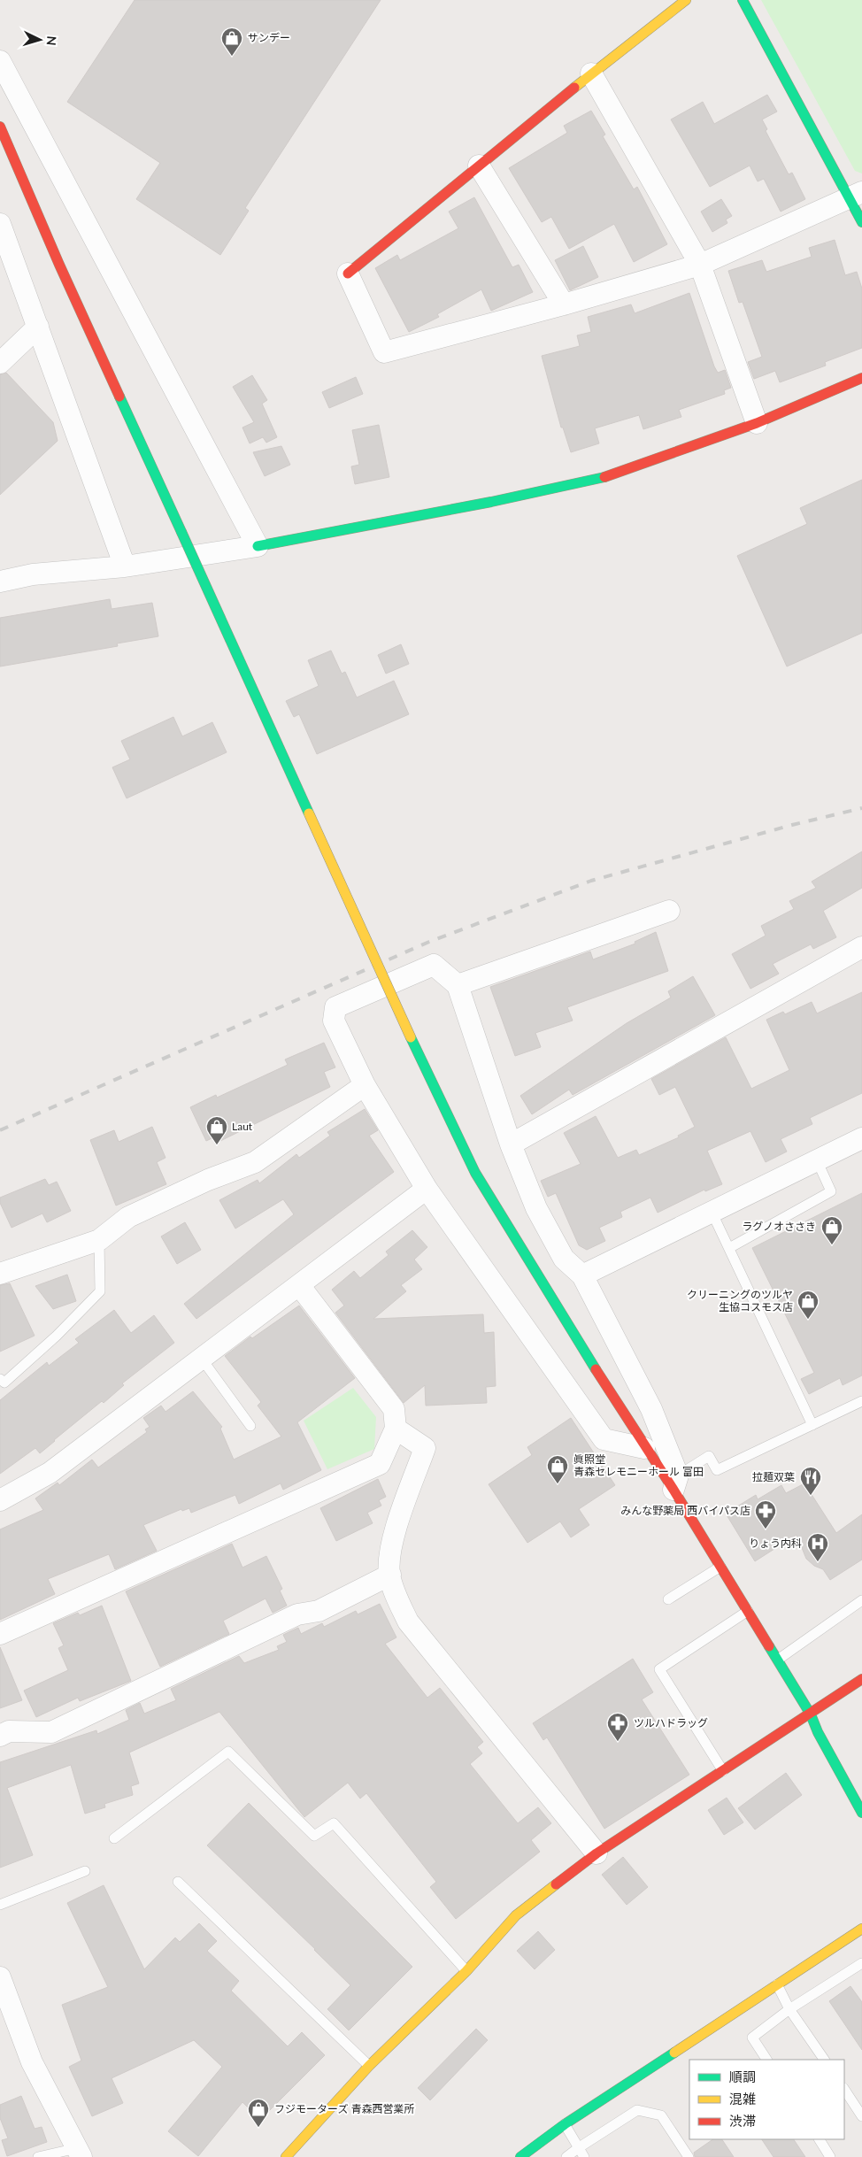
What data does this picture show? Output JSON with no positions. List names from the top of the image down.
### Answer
{
  "places": {
    "shop": [
      "サンデー",
      "Laut",
      "ラグノオささき",
      "クリーニングのツルヤ 生協コスモス店",
      "眞照堂 青森セレモニーホール 富田",
      "フジモーターズ 青森西営業所"
    ],
    "restaurant": ["拉麺双葉"],
    "pharmacy": ["みんな野薬局 西バイパス店", "ツルハドラッグ"],
    "hospital": ["りょう内科"]
  },
  "legend": ["順調", "混雑", "渋滞"],
  "north": "right"
}
